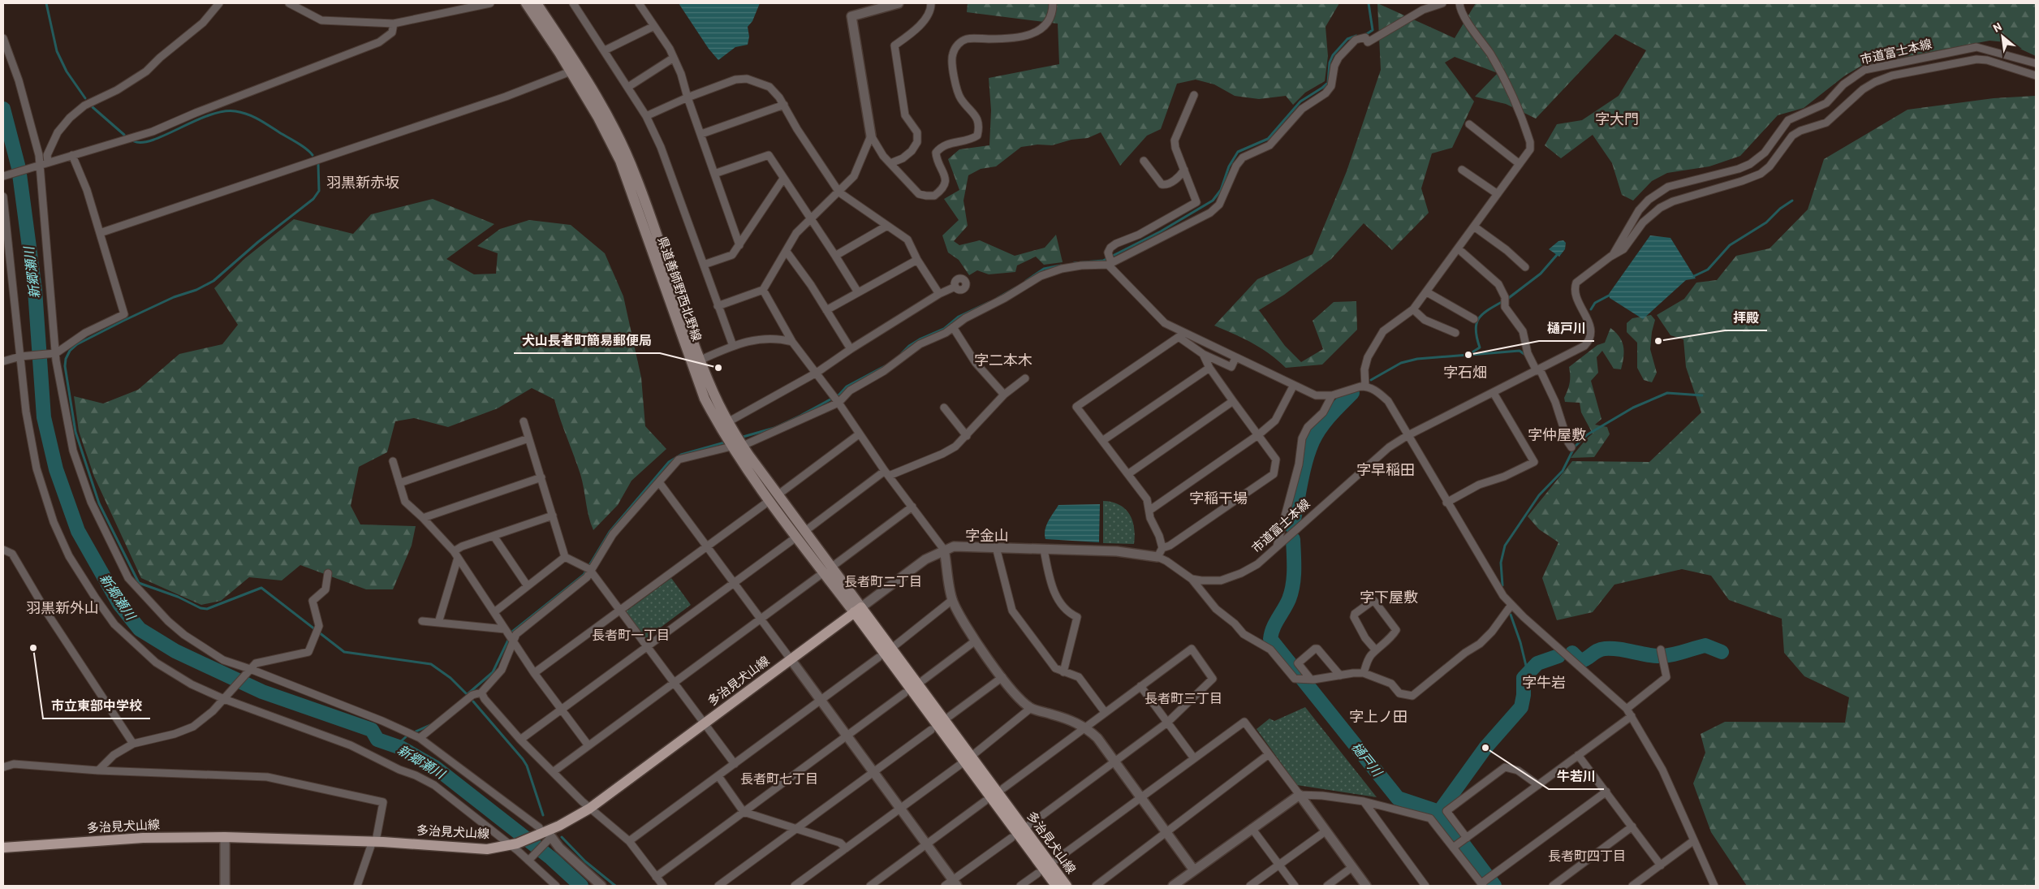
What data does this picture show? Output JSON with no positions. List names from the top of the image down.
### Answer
{
  "streets": {
    "main road": ["県道善師野西北野線", "多治見犬山線"],
    "street": ["市道富士本線"]
  },
  "crossings": [
    ["市道富士本線", "県道善師野西北野線"],
    ["市道富士本線", "多治見犬山線"],
    ["県道善師野西北野線", "多治見犬山線"]
  ],
  "districts": [
    "字大門",
    "羽黒新赤坂",
    "字二本木",
    "字石畑",
    "字仲屋敷",
    "字早稲田",
    "字稲干場",
    "字金山",
    "長者町二丁目",
    "字下屋敷",
    "羽黒新外山",
    "長者町一丁目",
    "字牛岩",
    "長者町三丁目",
    "字上ノ田",
    "長者町七丁目",
    "長者町四丁目"
  ],
  "water": ["新郷瀬川", "樋戸川"],
  "places": [
    "拝殿",
    "樋戸川",
    "犬山長者町簡易郵便局",
    "市立東部中学校",
    "牛若川"
  ],
  "north": "top left"
}
